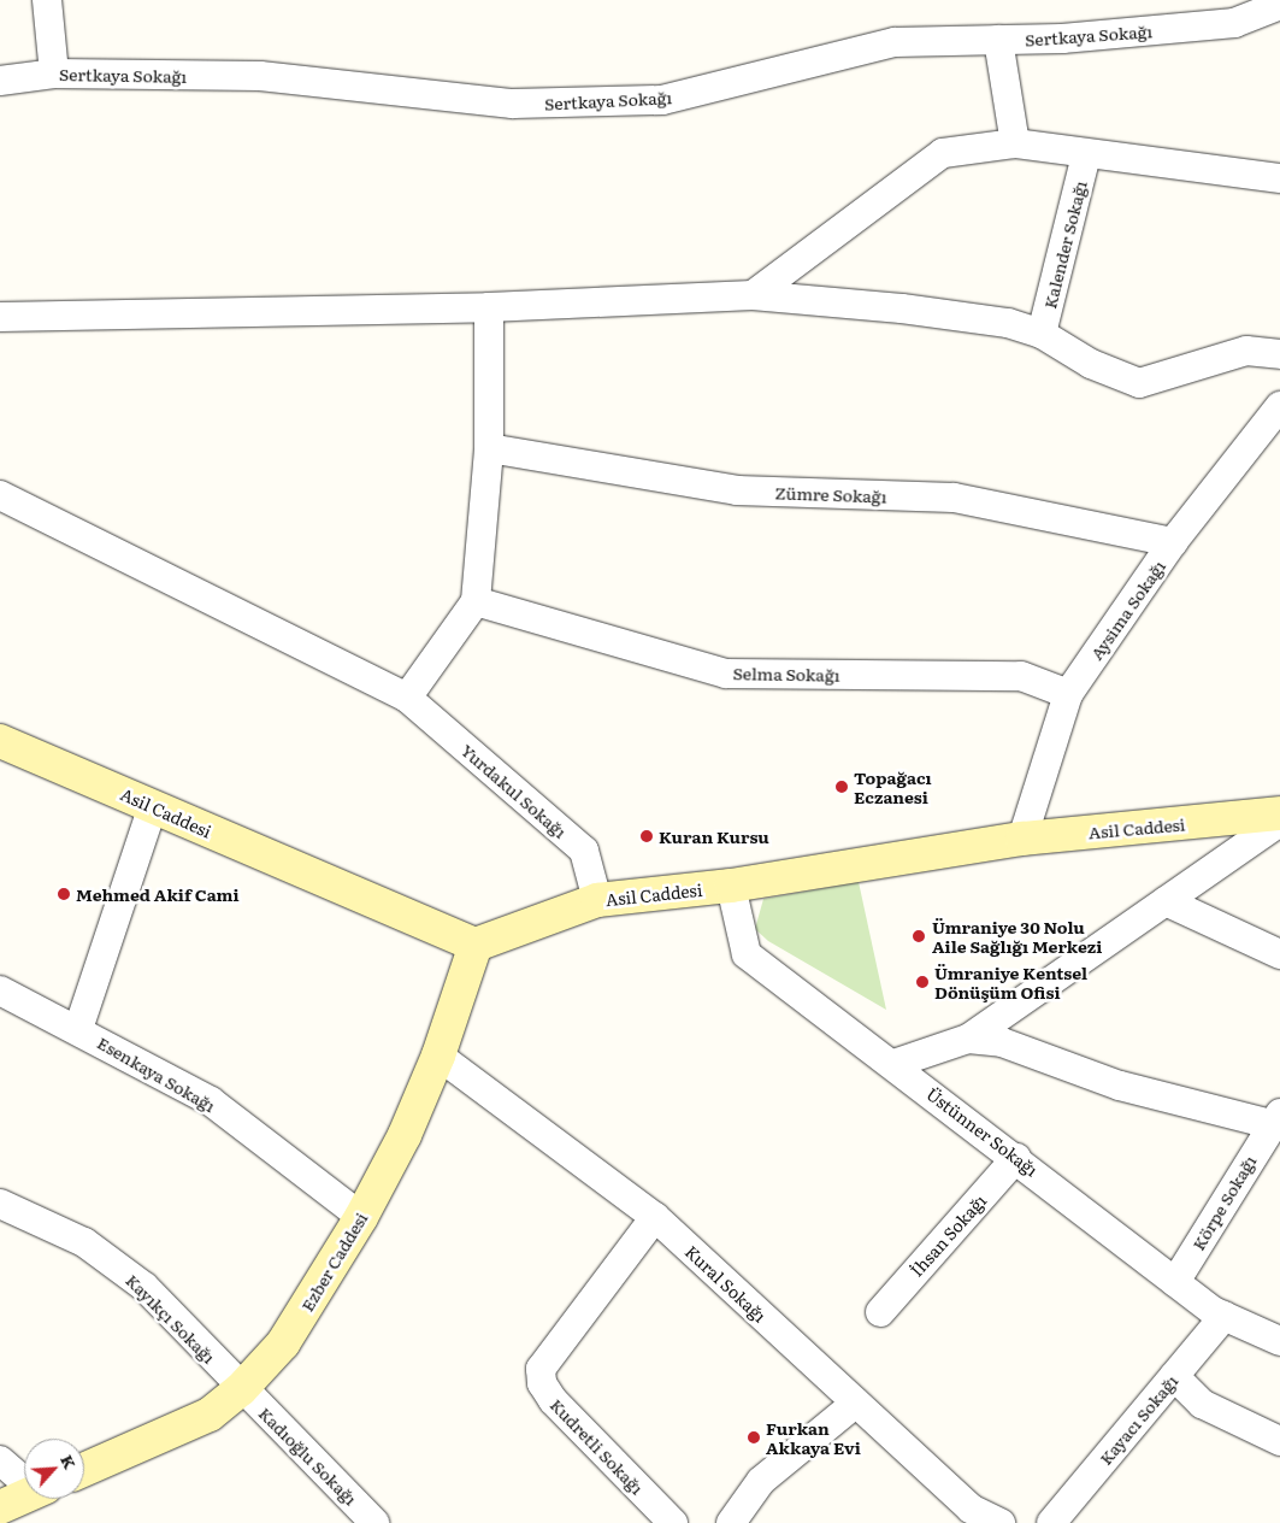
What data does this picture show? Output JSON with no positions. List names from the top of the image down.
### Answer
{
  "streets": {
    "street": [
      "Sertkaya Sokağı",
      "Kalender Sokağı",
      "Zümre Sokağı",
      "Aysima Sokağı",
      "Selma Sokağı",
      "Yurdakul Sokağı",
      "Asil Caddesi",
      "Esenkaya Sokağı",
      "Üstünner Sokağı",
      "Körpe Sokağı",
      "İhsan Sokağı",
      "Ezber Caddesi",
      "Kural Sokağı",
      "Kayıkçı Sokağı",
      "Kayacı Sokağı",
      "Kudretli Sokağı",
      "Kadıoğlu Sokağı"
    ]
  },
  "crossings": [
    ["Zümre Sokağı", "Aysima Sokağı"],
    ["Aysima Sokağı", "Selma Sokağı"],
    ["Aysima Sokağı", "Asil Caddesi"],
    ["Yurdakul Sokağı", "Asil Caddesi"],
    ["Asil Caddesi", "Üstünner Sokağı"],
    ["Asil Caddesi", "Ezber Caddesi"],
    ["Esenkaya Sokağı", "Ezber Caddesi"],
    ["Üstünner Sokağı", "Körpe Sokağı"],
    ["Üstünner Sokağı", "İhsan Sokağı"],
    ["Üstünner Sokağı", "Kayacı Sokağı"],
    ["Ezber Caddesi", "Kural Sokağı"],
    ["Ezber Caddesi", "Kayıkçı Sokağı"],
    ["Ezber Caddesi", "Kadıoğlu Sokağı"],
    ["Kural Sokağı", "Kudretli Sokağı"],
    ["Kayıkçı Sokağı", "Kadıoğlu Sokağı"]
  ],
  "places": [
    "Topağacı Eczanesi",
    "Kuran Kursu",
    "Mehmed Akif Cami",
    "Ümraniye 30 Nolu Aile Sağlığı Merkezi",
    "Ümraniye Kentsel Dönüşüm Ofisi",
    "Furkan Akkaya Evi"
  ],
  "north": "top right"
}
